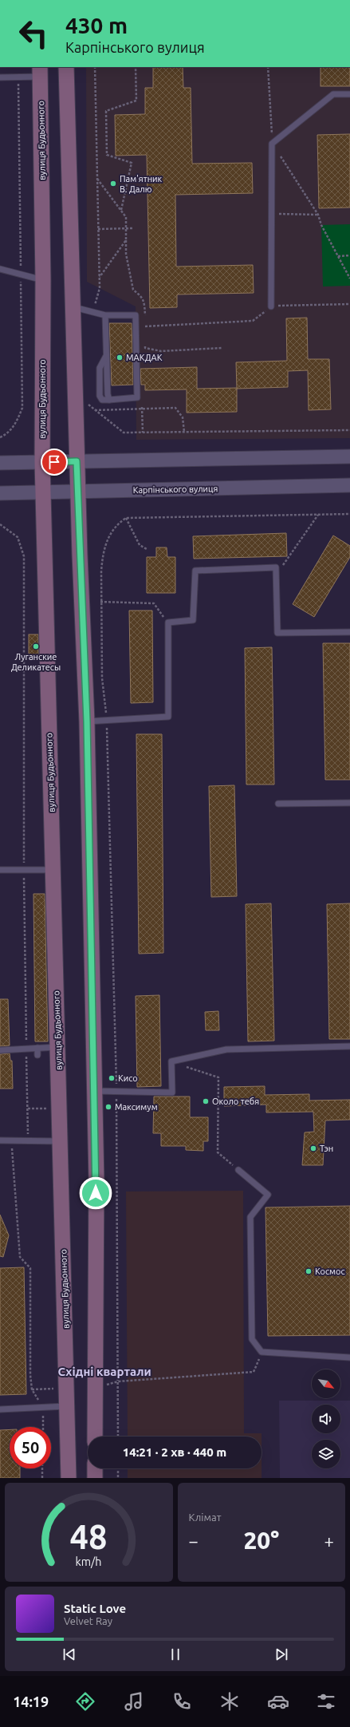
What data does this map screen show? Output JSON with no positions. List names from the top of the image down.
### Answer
{
  "streets": {
    "main road": ["вулиця Будьонного"],
    "street": ["Карпінського вулиця"]
  },
  "crossings": [
    ["вулиця Будьонного", "Карпінського вулиця"]
  ],
  "districts": ["Східні квартали"],
  "places": [
    "Пам'ятник В. Далю",
    "МАКДАК",
    "Луганские Деликатесы",
    "Кисо",
    "Около тебя",
    "Максимум",
    "Тэн",
    "Космос"
  ],
  "north": "bottom right",
  "page": {
    "turn": ["430 m", "Карпінського вулиця"],
    "limit": "50",
    "trip": "14:21 · 2 хв · 440 m",
    "tile": "Клімат",
    "heat": ["−", "20°", "+"],
    "song": ["Static Love", "Velvet Ray"],
    "tabs": "14:19",
    "gauge": ["48", "km/h"]
  }
}
